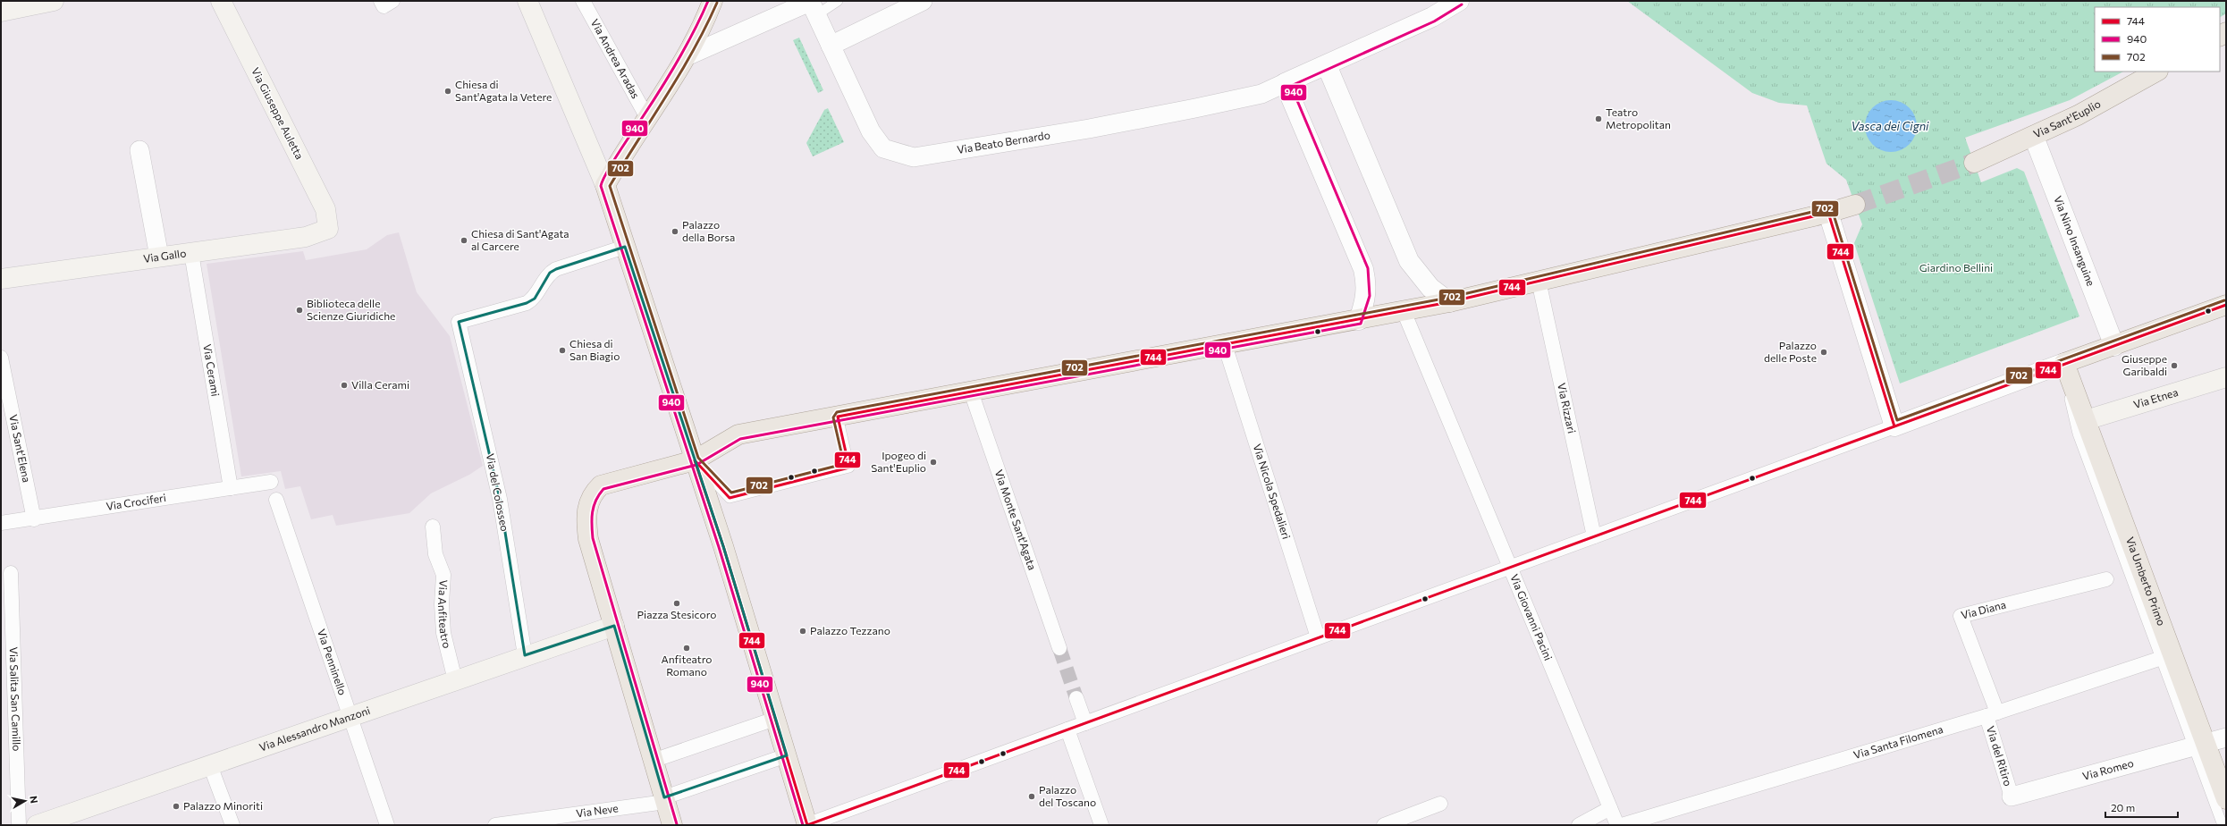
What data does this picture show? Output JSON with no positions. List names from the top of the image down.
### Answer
{
  "streets": {
    "main road": [
      "Via Giuseppe Auletta",
      "Via Sant'Euplio",
      "Via Gallo",
      "Via Etnea",
      "Via Umberto Primo",
      "Via Alessandro Manzoni"
    ],
    "street": [
      "Via Andrea Aradas",
      "Via Beato Bernardo",
      "Via Nino Insanguine",
      "Via Cerami",
      "Via Rizzari",
      "Via Sant'Elena",
      "Via Nicola Spedalieri",
      "Via del Colosseo",
      "Via Crociferi",
      "Via Monte Sant'Agata",
      "Via Diana",
      "Via Anfiteatro",
      "Via Giovanni Pacini",
      "Via Penninello",
      "Via Salita San Camillo",
      "Via Santa Filomena",
      "Via del Ritiro",
      "Via Romeo",
      "Via Neve"
    ]
  },
  "crossings": [
    ["Via Giuseppe Auletta", "Via Gallo"],
    ["Via Sant'Euplio", "Via Nino Insanguine"],
    ["Via Gallo", "Via Cerami"],
    ["Via Cerami", "Via Crociferi"],
    ["Via Etnea", "Via Umberto Primo"],
    ["Via Sant'Elena", "Via Crociferi"],
    ["Via del Colosseo", "Via Alessandro Manzoni"],
    ["Via Umberto Primo", "Via Santa Filomena"],
    ["Via Umberto Primo", "Via Romeo"],
    ["Via Diana", "Via Santa Filomena"],
    ["Via Diana", "Via del Ritiro"],
    ["Via Anfiteatro", "Via Alessandro Manzoni"],
    ["Via Penninello", "Via Alessandro Manzoni"],
    ["Via Santa Filomena", "Via del Ritiro"],
    ["Via del Ritiro", "Via Romeo"]
  ],
  "water": ["Vasca dei Cigni"],
  "parks": ["Giardino Bellini"],
  "places": [
    "Chiesa di Sant'Agata la Vetere",
    "Teatro Metropolitan",
    "Palazzo della Borsa",
    "Chiesa di Sant'Agata al Carcere",
    "Biblioteca delle Scienze Giuridiche",
    "Chiesa di San Biagio",
    "Palazzo delle Poste",
    "Giuseppe Garibaldi",
    "Villa Cerami",
    "Ipogeo di Sant'Euplio",
    "Piazza Stesicoro",
    "Palazzo Tezzano",
    "Anfiteatro Romano",
    "Palazzo del Toscano",
    "Palazzo Minoriti"
  ],
  "lines": ["transit line 940", "transit line 702", "transit line 744"],
  "legend": ["744", "940", "702"],
  "scale_bar": "20 m",
  "north": "right"
}
